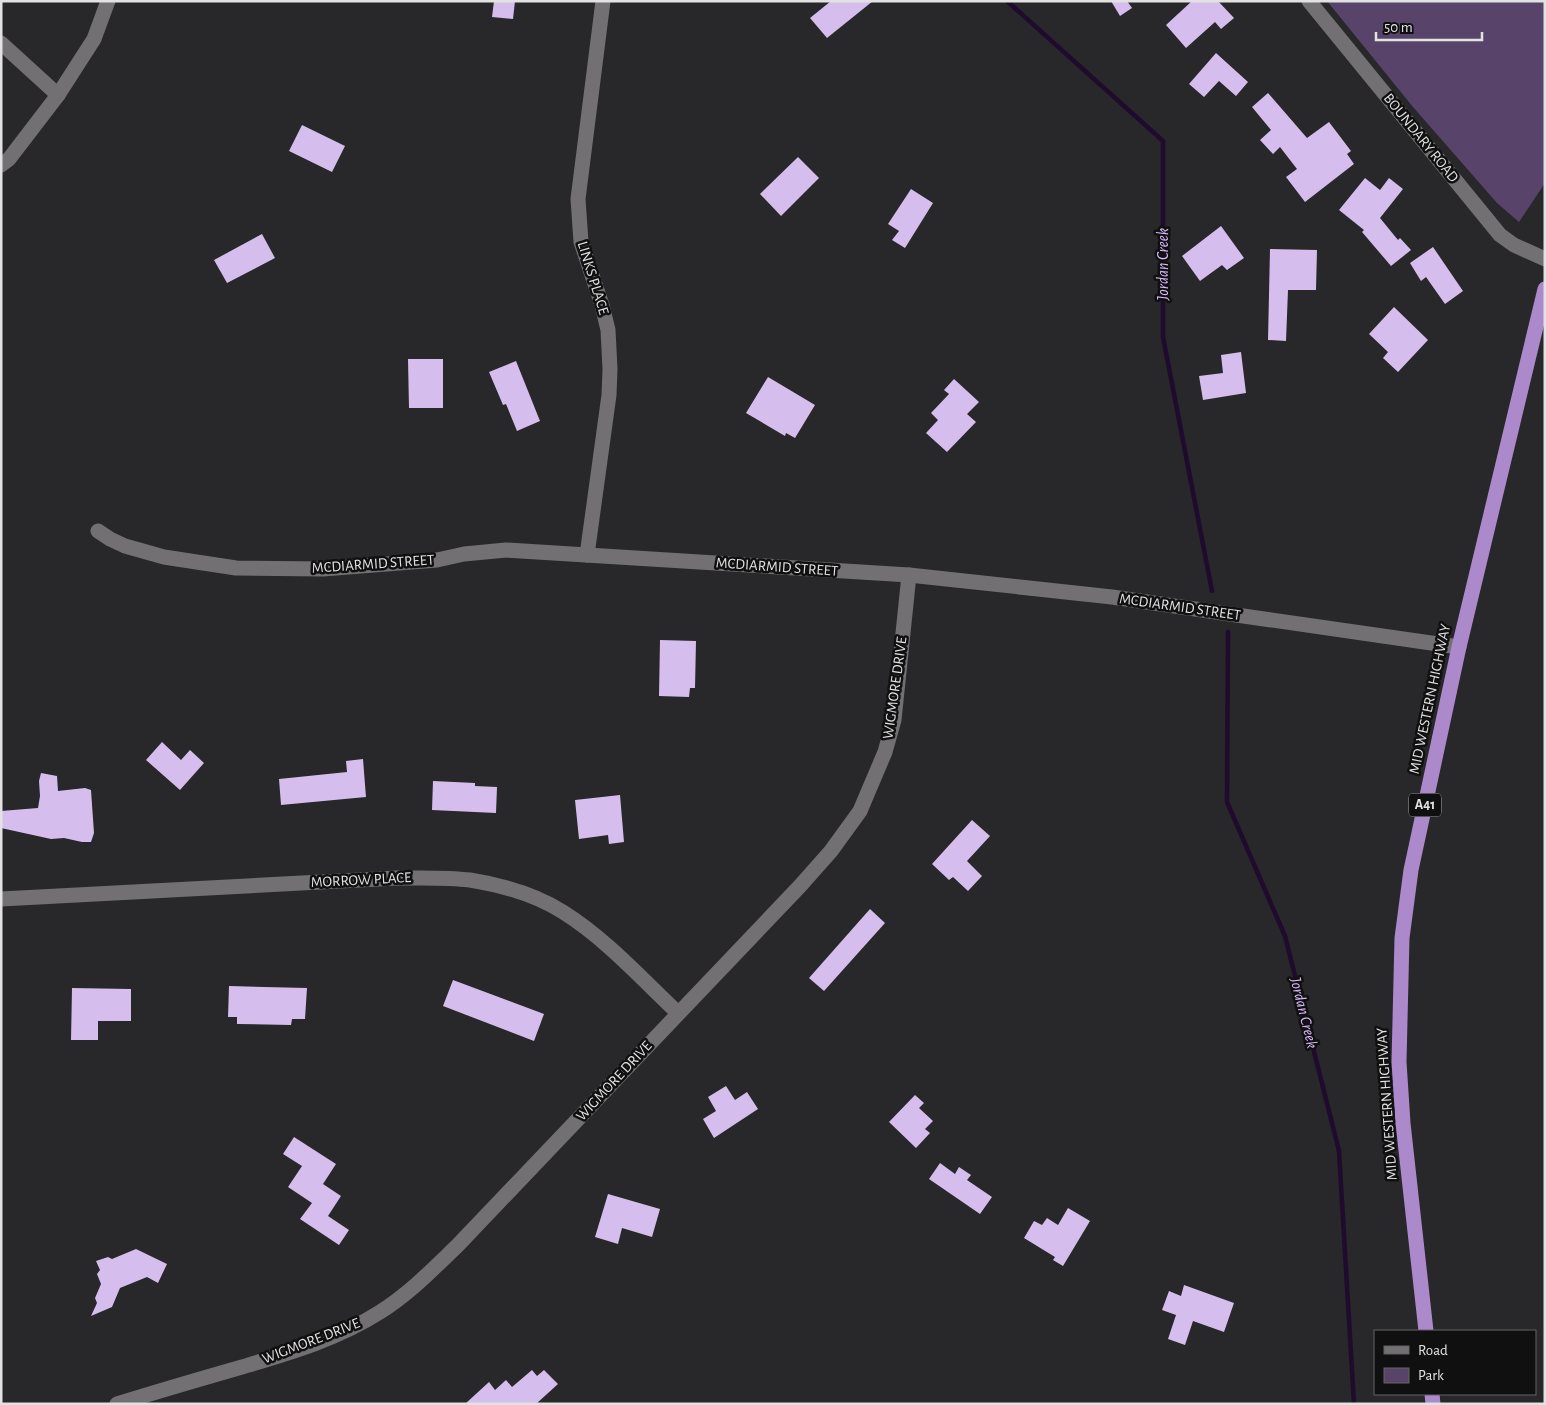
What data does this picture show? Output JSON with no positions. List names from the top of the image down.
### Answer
{
  "streets": {
    "highway": ["MID WESTERN HIGHWAY", "A41"],
    "street": [
      "BOUNDARY ROAD",
      "LINKS PLACE",
      "MCDIARMID STREET",
      "WIGMORE DRIVE",
      "MORROW PLACE"
    ]
  },
  "crossings": [
    ["LINKS PLACE", "MCDIARMID STREET"],
    ["MCDIARMID STREET", "WIGMORE DRIVE"],
    ["MCDIARMID STREET", "MID WESTERN HIGHWAY"],
    ["WIGMORE DRIVE", "MORROW PLACE"]
  ],
  "water": ["Jordan Creek"],
  "legend": ["Road", "Park"],
  "scale_bar": "50 m"
}
